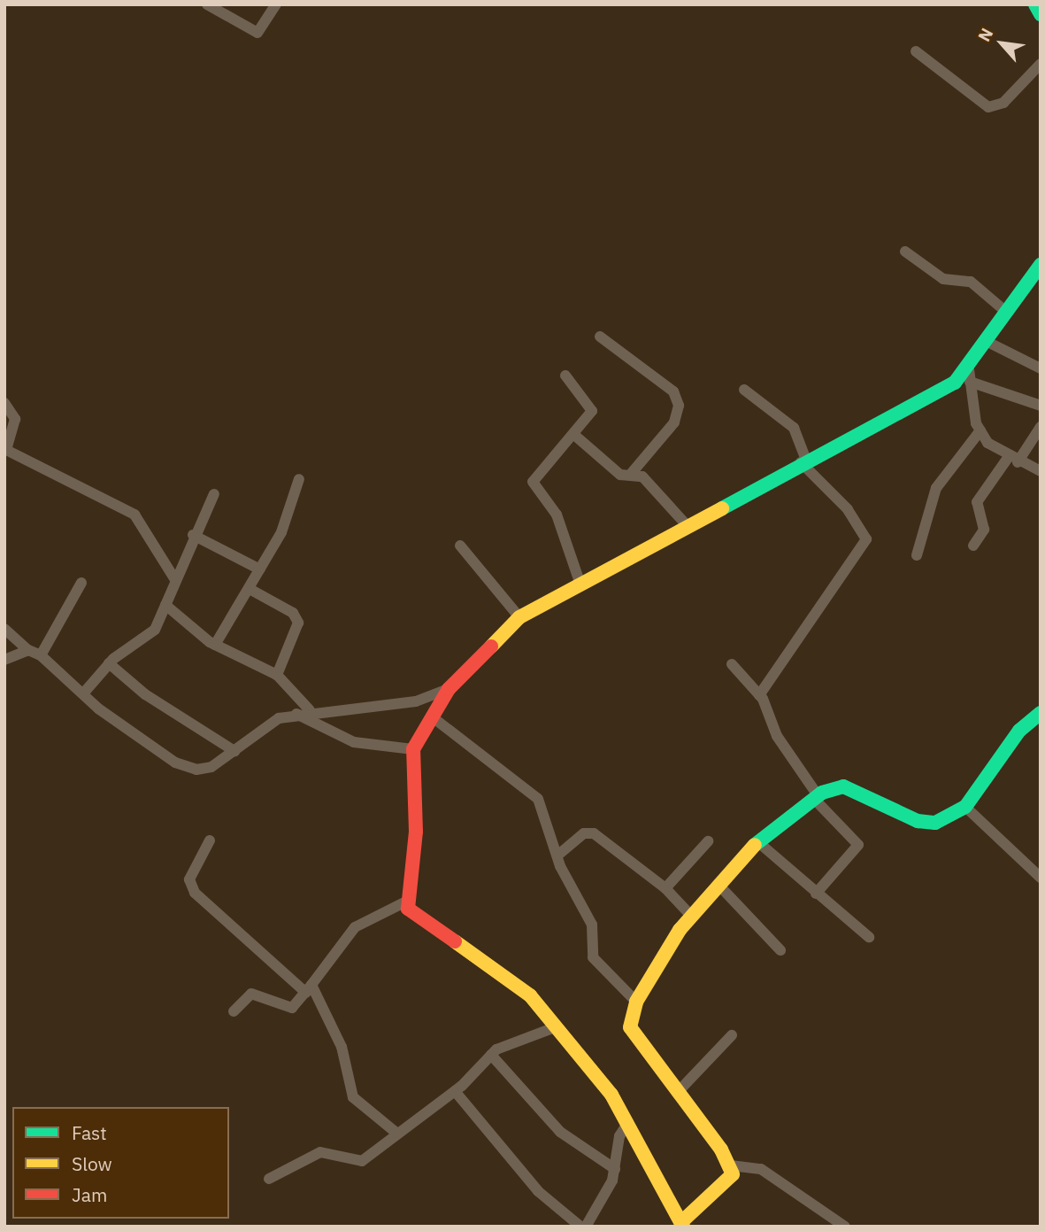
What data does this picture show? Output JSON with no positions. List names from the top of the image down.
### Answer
{
  "legend": ["Fast", "Slow", "Jam"],
  "north": "top left"
}
